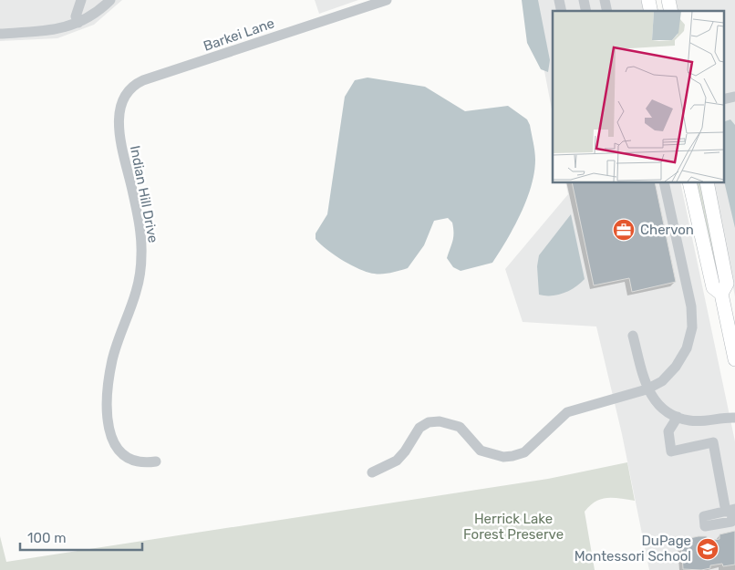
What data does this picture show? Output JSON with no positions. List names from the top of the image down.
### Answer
{
  "streets": {
    "street": ["Barkei Lane", "Indian Hill Drive"]
  },
  "crossings": [
    ["Barkei Lane", "Indian Hill Drive"]
  ],
  "parks": ["Herrick Lake Forest Preserve"],
  "places": {
    "office": ["Chervon"],
    "school or university": ["DuPage Montessori School"]
  },
  "scale_bar": "100 m"
}
